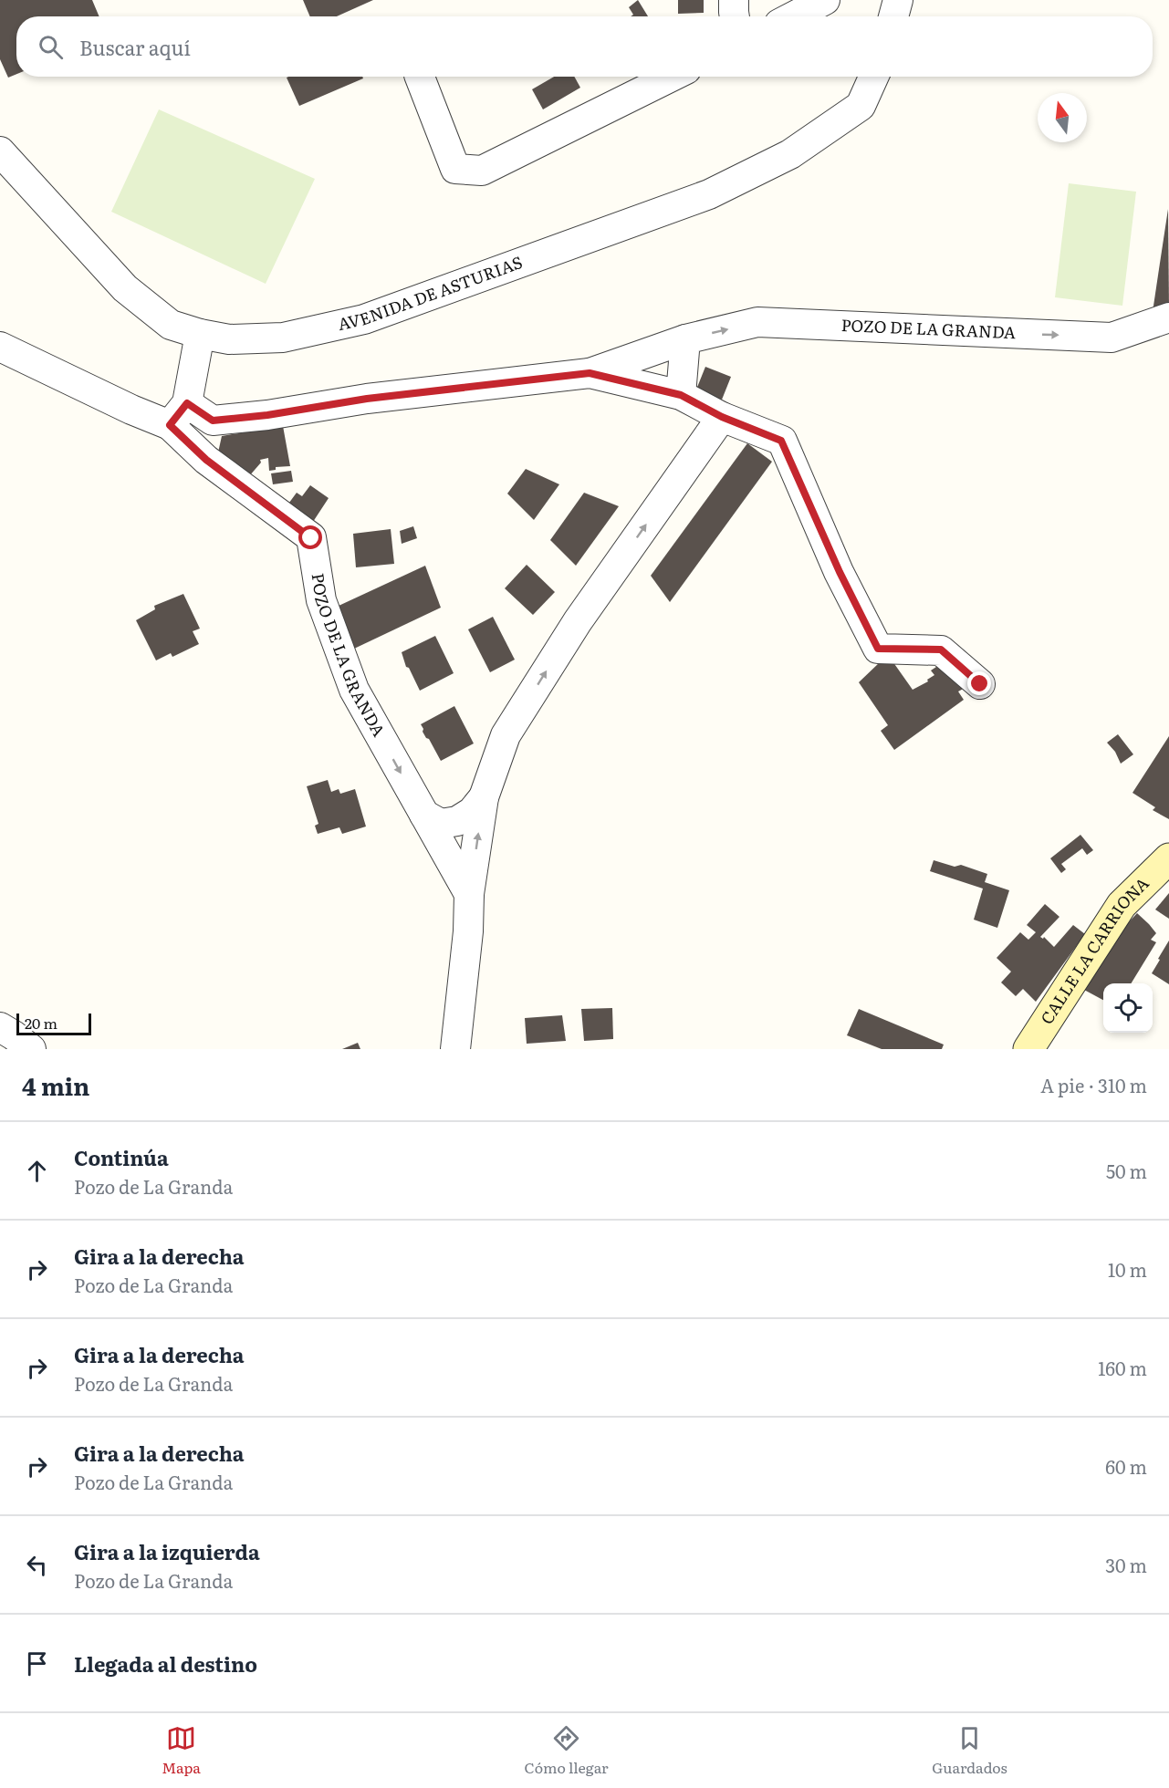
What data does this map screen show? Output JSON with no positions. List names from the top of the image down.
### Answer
{
  "streets": {
    "main road": ["CALLE LA CARRIONA"],
    "street": ["AVENIDA DE ASTURIAS", "POZO DE LA GRANDA"]
  },
  "one_way": ["POZO DE LA GRANDA"],
  "scale_bar": "20 m",
  "north": "top",
  "page": {
    "search": "Buscar aquí",
    "scale": "20 m",
    "heading": ["4 min", "A pie · 310 m"],
    "list": [
      ["Continúa", "Pozo de La Granda", "50 m"],
      ["Gira a la derecha", "Pozo de La Granda", "10 m"],
      ["Gira a la derecha", "Pozo de La Granda", "160 m"],
      ["Gira a la derecha", "Pozo de La Granda", "60 m"],
      ["Gira a la izquierda", "Pozo de La Granda", "30 m"],
      "Llegada al destino"
    ],
    "nav": ["Mapa", "Cómo llegar", "Guardados"]
  }
}
